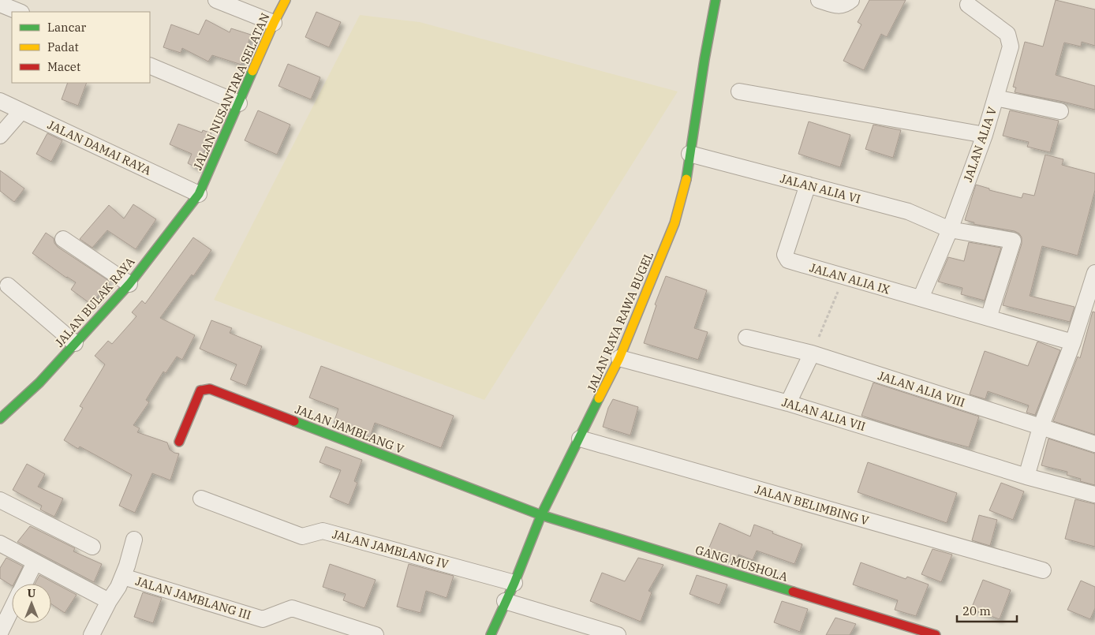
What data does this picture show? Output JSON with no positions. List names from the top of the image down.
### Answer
{
  "streets": {
    "street": [
      "JALAN NUSANTARA SELATAN",
      "JALAN ALIA V",
      "JALAN DAMAI RAYA",
      "JALAN ALIA VI",
      "JALAN ALIA IX",
      "JALAN BULAK RAYA",
      "JALAN RAYA RAWA BUGEL",
      "JALAN ALIA VIII",
      "JALAN ALIA VII",
      "JALAN JAMBLANG V",
      "JALAN BELIMBING V",
      "JALAN JAMBLANG IV",
      "GANG MUSHOLA",
      "JALAN JAMBLANG III"
    ]
  },
  "crossings": [
    ["JALAN NUSANTARA SELATAN", "JALAN DAMAI RAYA"],
    ["JALAN NUSANTARA SELATAN", "JALAN BULAK RAYA"],
    ["JALAN ALIA V", "JALAN ALIA VI"],
    ["JALAN ALIA V", "JALAN ALIA IX"],
    ["JALAN DAMAI RAYA", "JALAN BULAK RAYA"],
    ["JALAN ALIA VI", "JALAN ALIA IX"],
    ["JALAN ALIA VI", "JALAN RAYA RAWA BUGEL"],
    ["JALAN RAYA RAWA BUGEL", "JALAN ALIA VII"],
    ["JALAN RAYA RAWA BUGEL", "JALAN JAMBLANG V"],
    ["JALAN RAYA RAWA BUGEL", "JALAN BELIMBING V"],
    ["JALAN RAYA RAWA BUGEL", "JALAN JAMBLANG IV"],
    ["JALAN RAYA RAWA BUGEL", "GANG MUSHOLA"],
    ["JALAN JAMBLANG V", "GANG MUSHOLA"]
  ],
  "legend": ["Lancar", "Padat", "Macet"],
  "scale_bar": "20 m",
  "north": "top"
}
